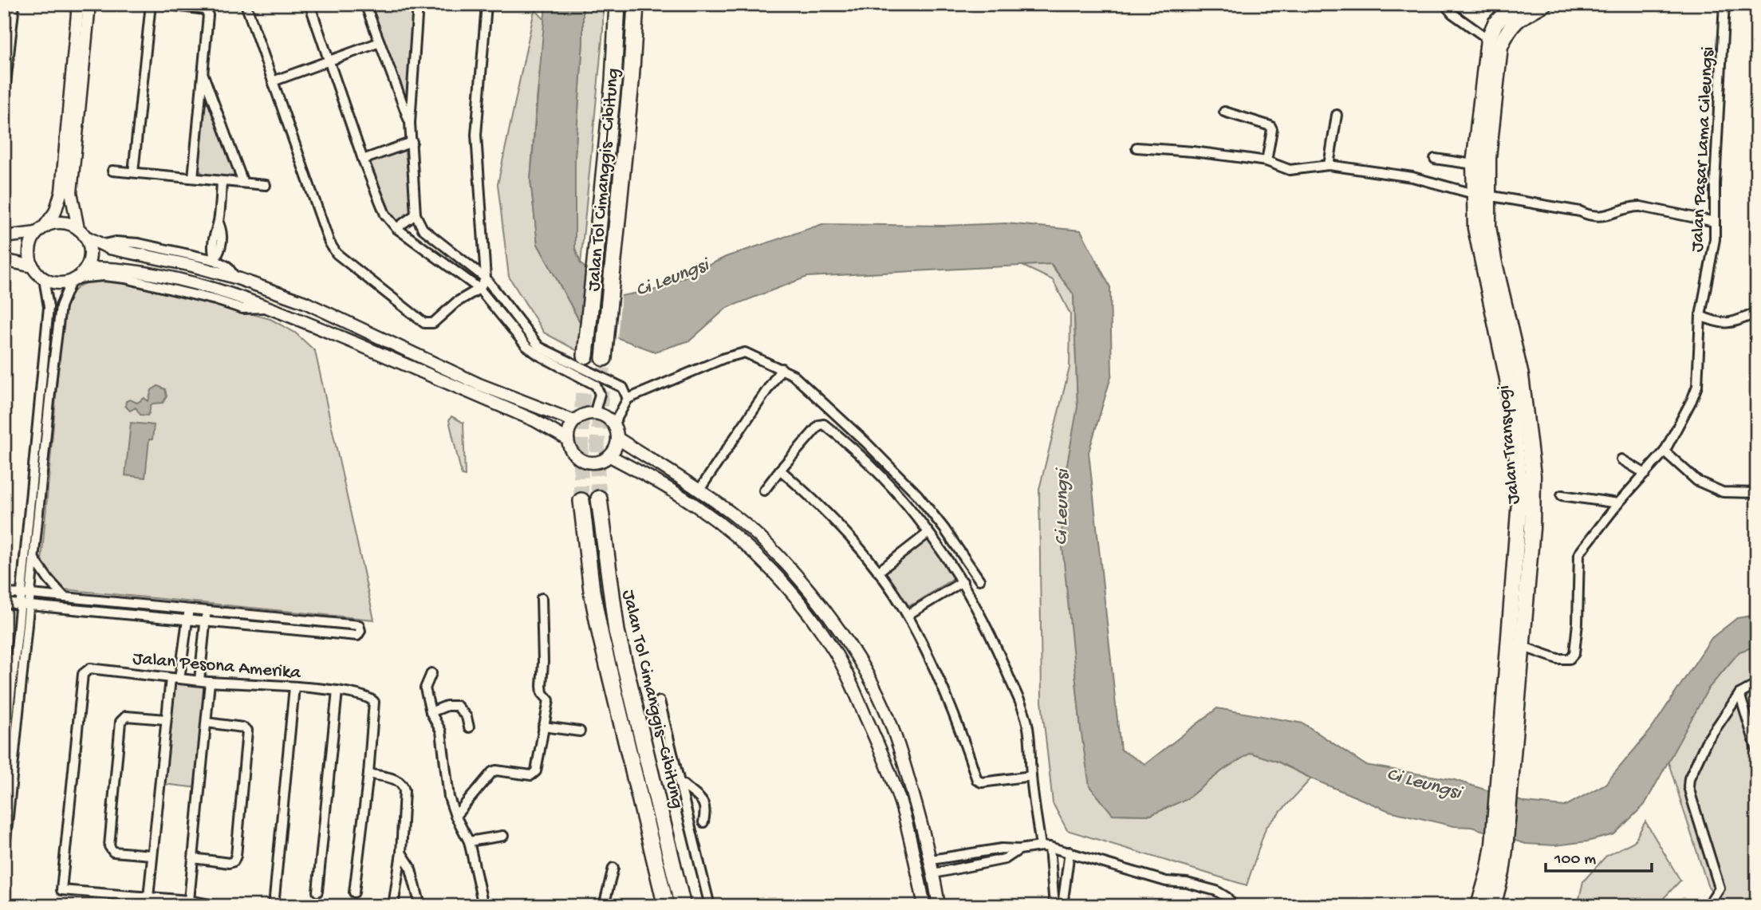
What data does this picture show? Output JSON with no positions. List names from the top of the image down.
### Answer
{
  "streets": {
    "highway": ["Jalan Tol Cimanggis–Cibitung", "Jalan Transyogi"],
    "street": ["Jalan Pasar Lama Cileungsi", "Jalan Pesona Amerika"]
  },
  "crossings": [
    ["Jalan Pasar Lama Cileungsi", "Jalan Transyogi"]
  ],
  "water": ["Ci Leungsi"],
  "scale_bar": "100 m"
}
